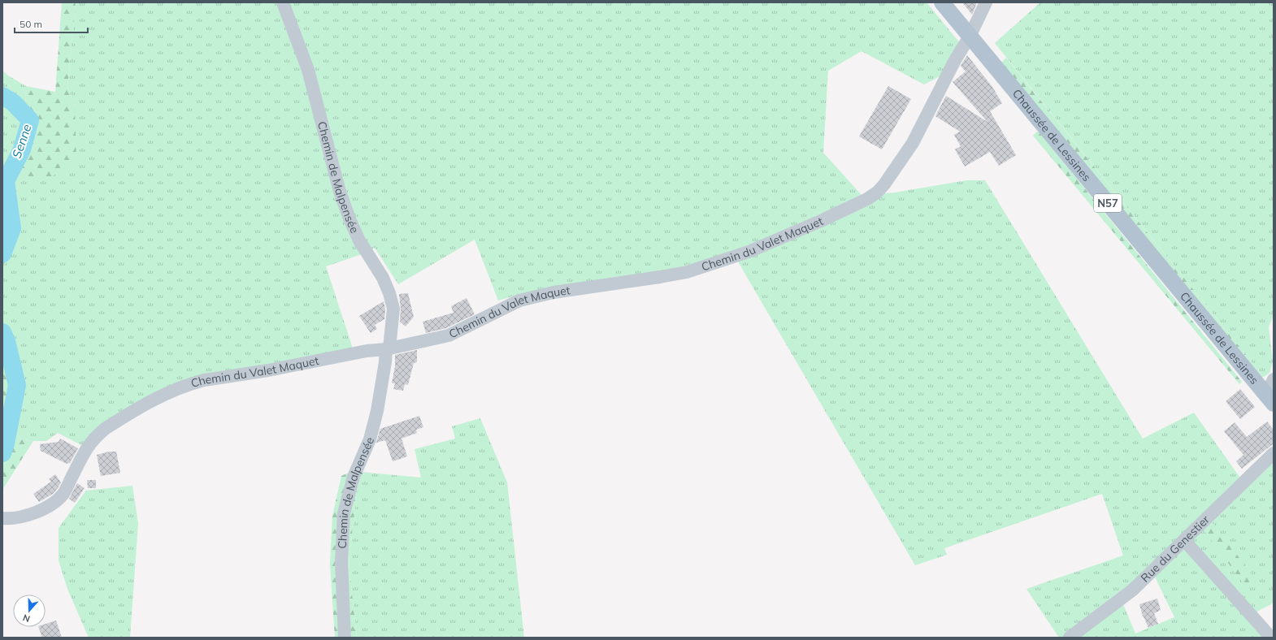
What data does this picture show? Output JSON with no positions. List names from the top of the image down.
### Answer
{
  "streets": {
    "main road": ["Chaussée de Lessines", "N57"],
    "street": ["Chemin de Malpensée", "Chemin du Valet Maquet", "Rue du Genestier"]
  },
  "crossings": [
    ["Chaussée de Lessines", "Chemin du Valet Maquet"],
    ["Chemin de Malpensée", "Chemin du Valet Maquet"]
  ],
  "water": ["Senne"],
  "scale_bar": "50 m",
  "north": "bottom"
}
